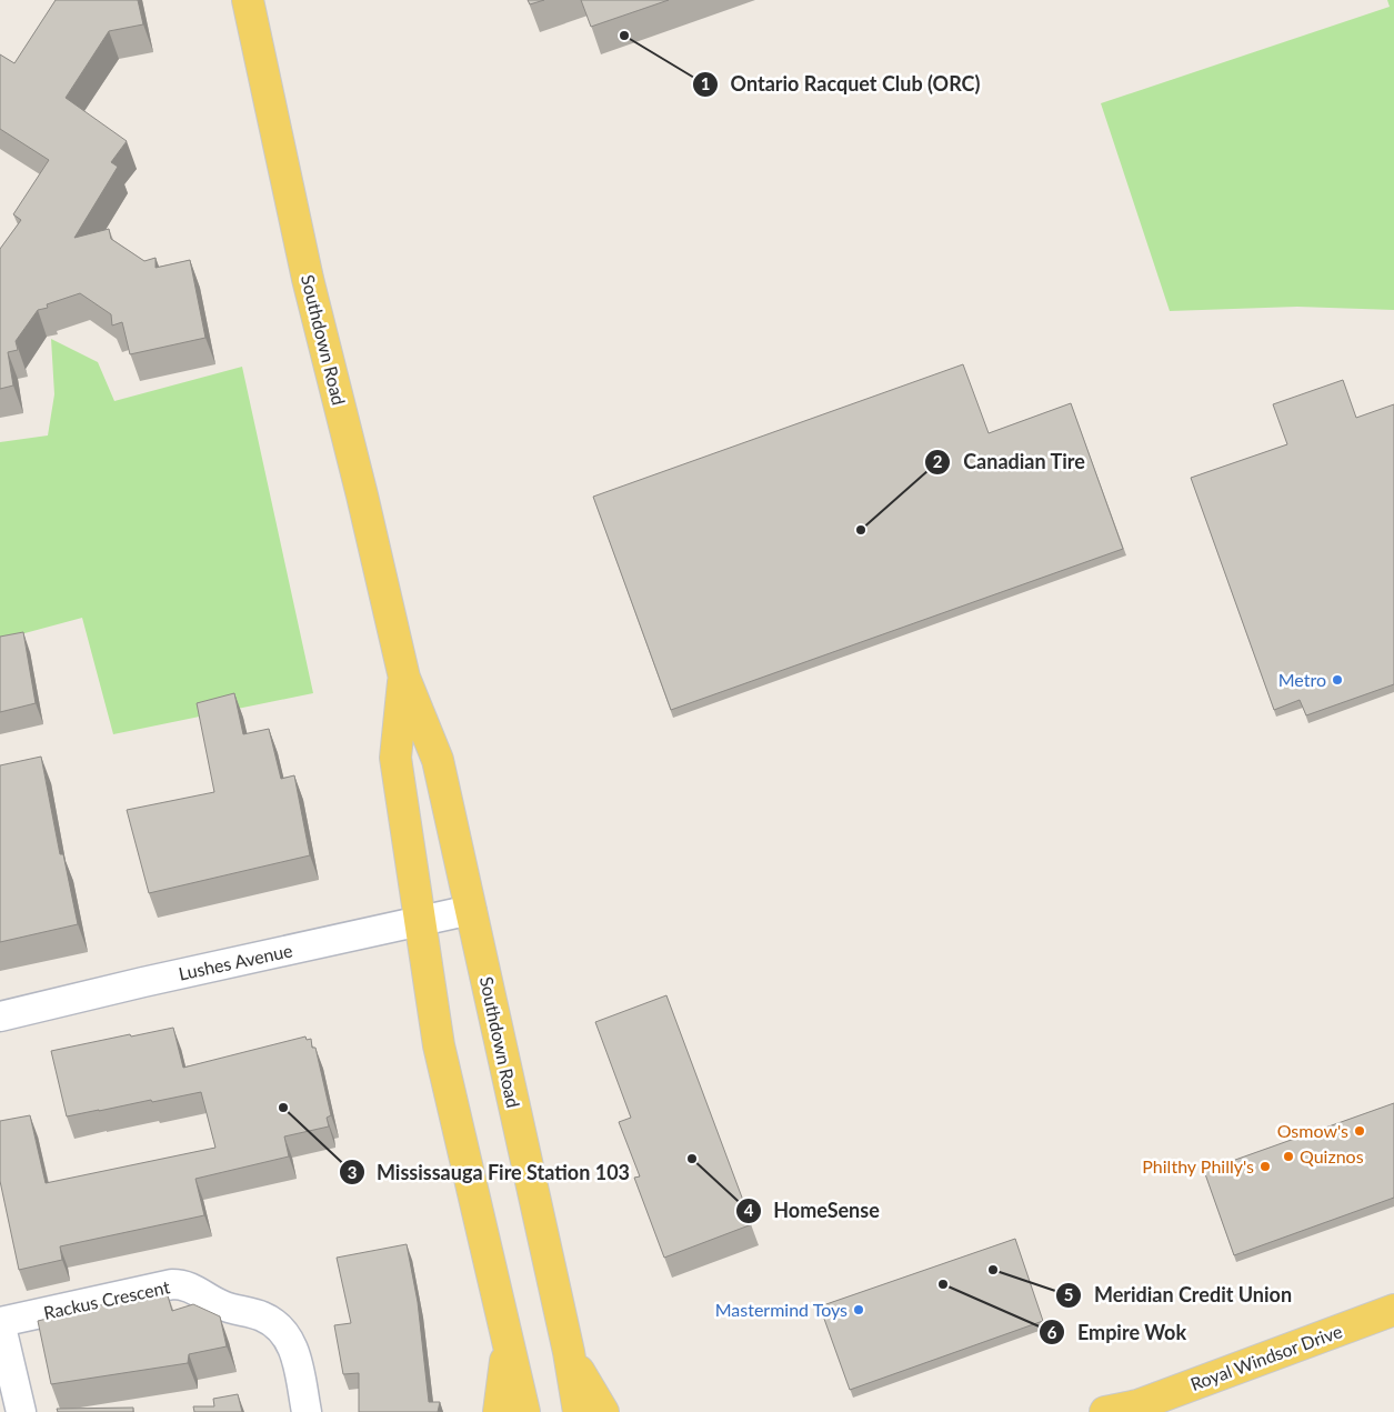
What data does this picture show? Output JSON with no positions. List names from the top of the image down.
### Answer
{
  "streets": {
    "main road": ["Southdown Road", "Royal Windsor Drive"],
    "street": ["Lushes Avenue", "Rackus Crescent"]
  },
  "crossings": [
    ["Southdown Road", "Lushes Avenue"]
  ],
  "places": [
    "Ontario Racquet Club (ORC)",
    "Canadian Tire",
    "Metro",
    "Mississauga Fire Station 103",
    "Osmow's",
    "Quiznos",
    "HomeSense",
    "Philthy Philly's",
    "Meridian Credit Union",
    "Empire Wok",
    "Mastermind Toys"
  ]
}
